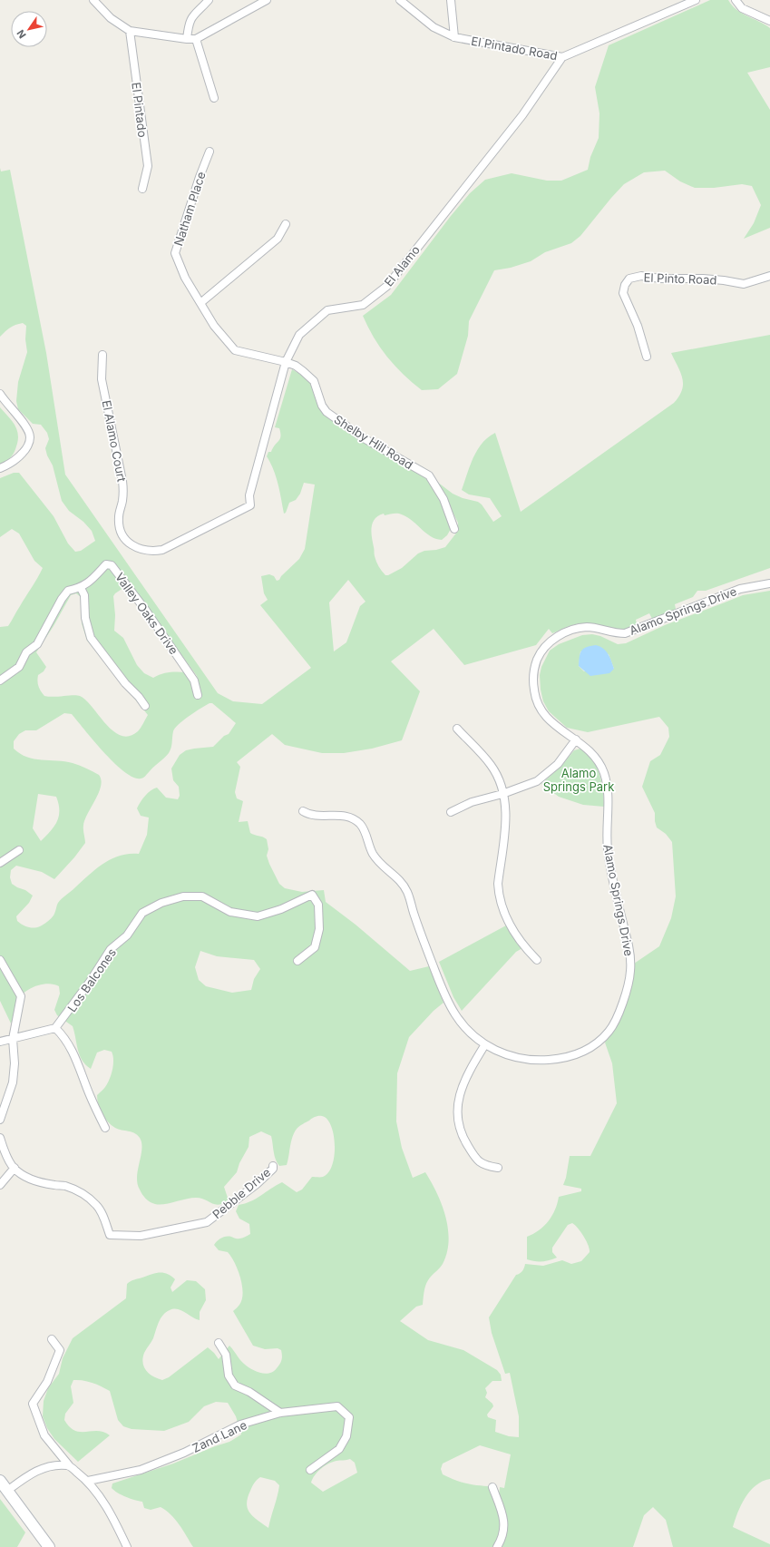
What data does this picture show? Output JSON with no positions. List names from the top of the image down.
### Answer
{
  "streets": {
    "street": [
      "El Pintado Road",
      "El Pintado",
      "Natham Place",
      "El Alamo",
      "El Pinto Road",
      "El Alamo Court",
      "Shelby Hill Road",
      "Alamo Springs Drive",
      "Valley Oaks Drive",
      "Los Balcones",
      "Pebble Drive",
      "Zand Lane"
    ]
  },
  "crossings": [
    ["El Pintado Road", "El Alamo"],
    ["Natham Place", "El Alamo"],
    ["Natham Place", "Shelby Hill Road"],
    ["El Alamo", "El Alamo Court"],
    ["El Alamo", "Shelby Hill Road"]
  ],
  "parks": ["Alamo Springs Park"],
  "north": "bottom left"
}
